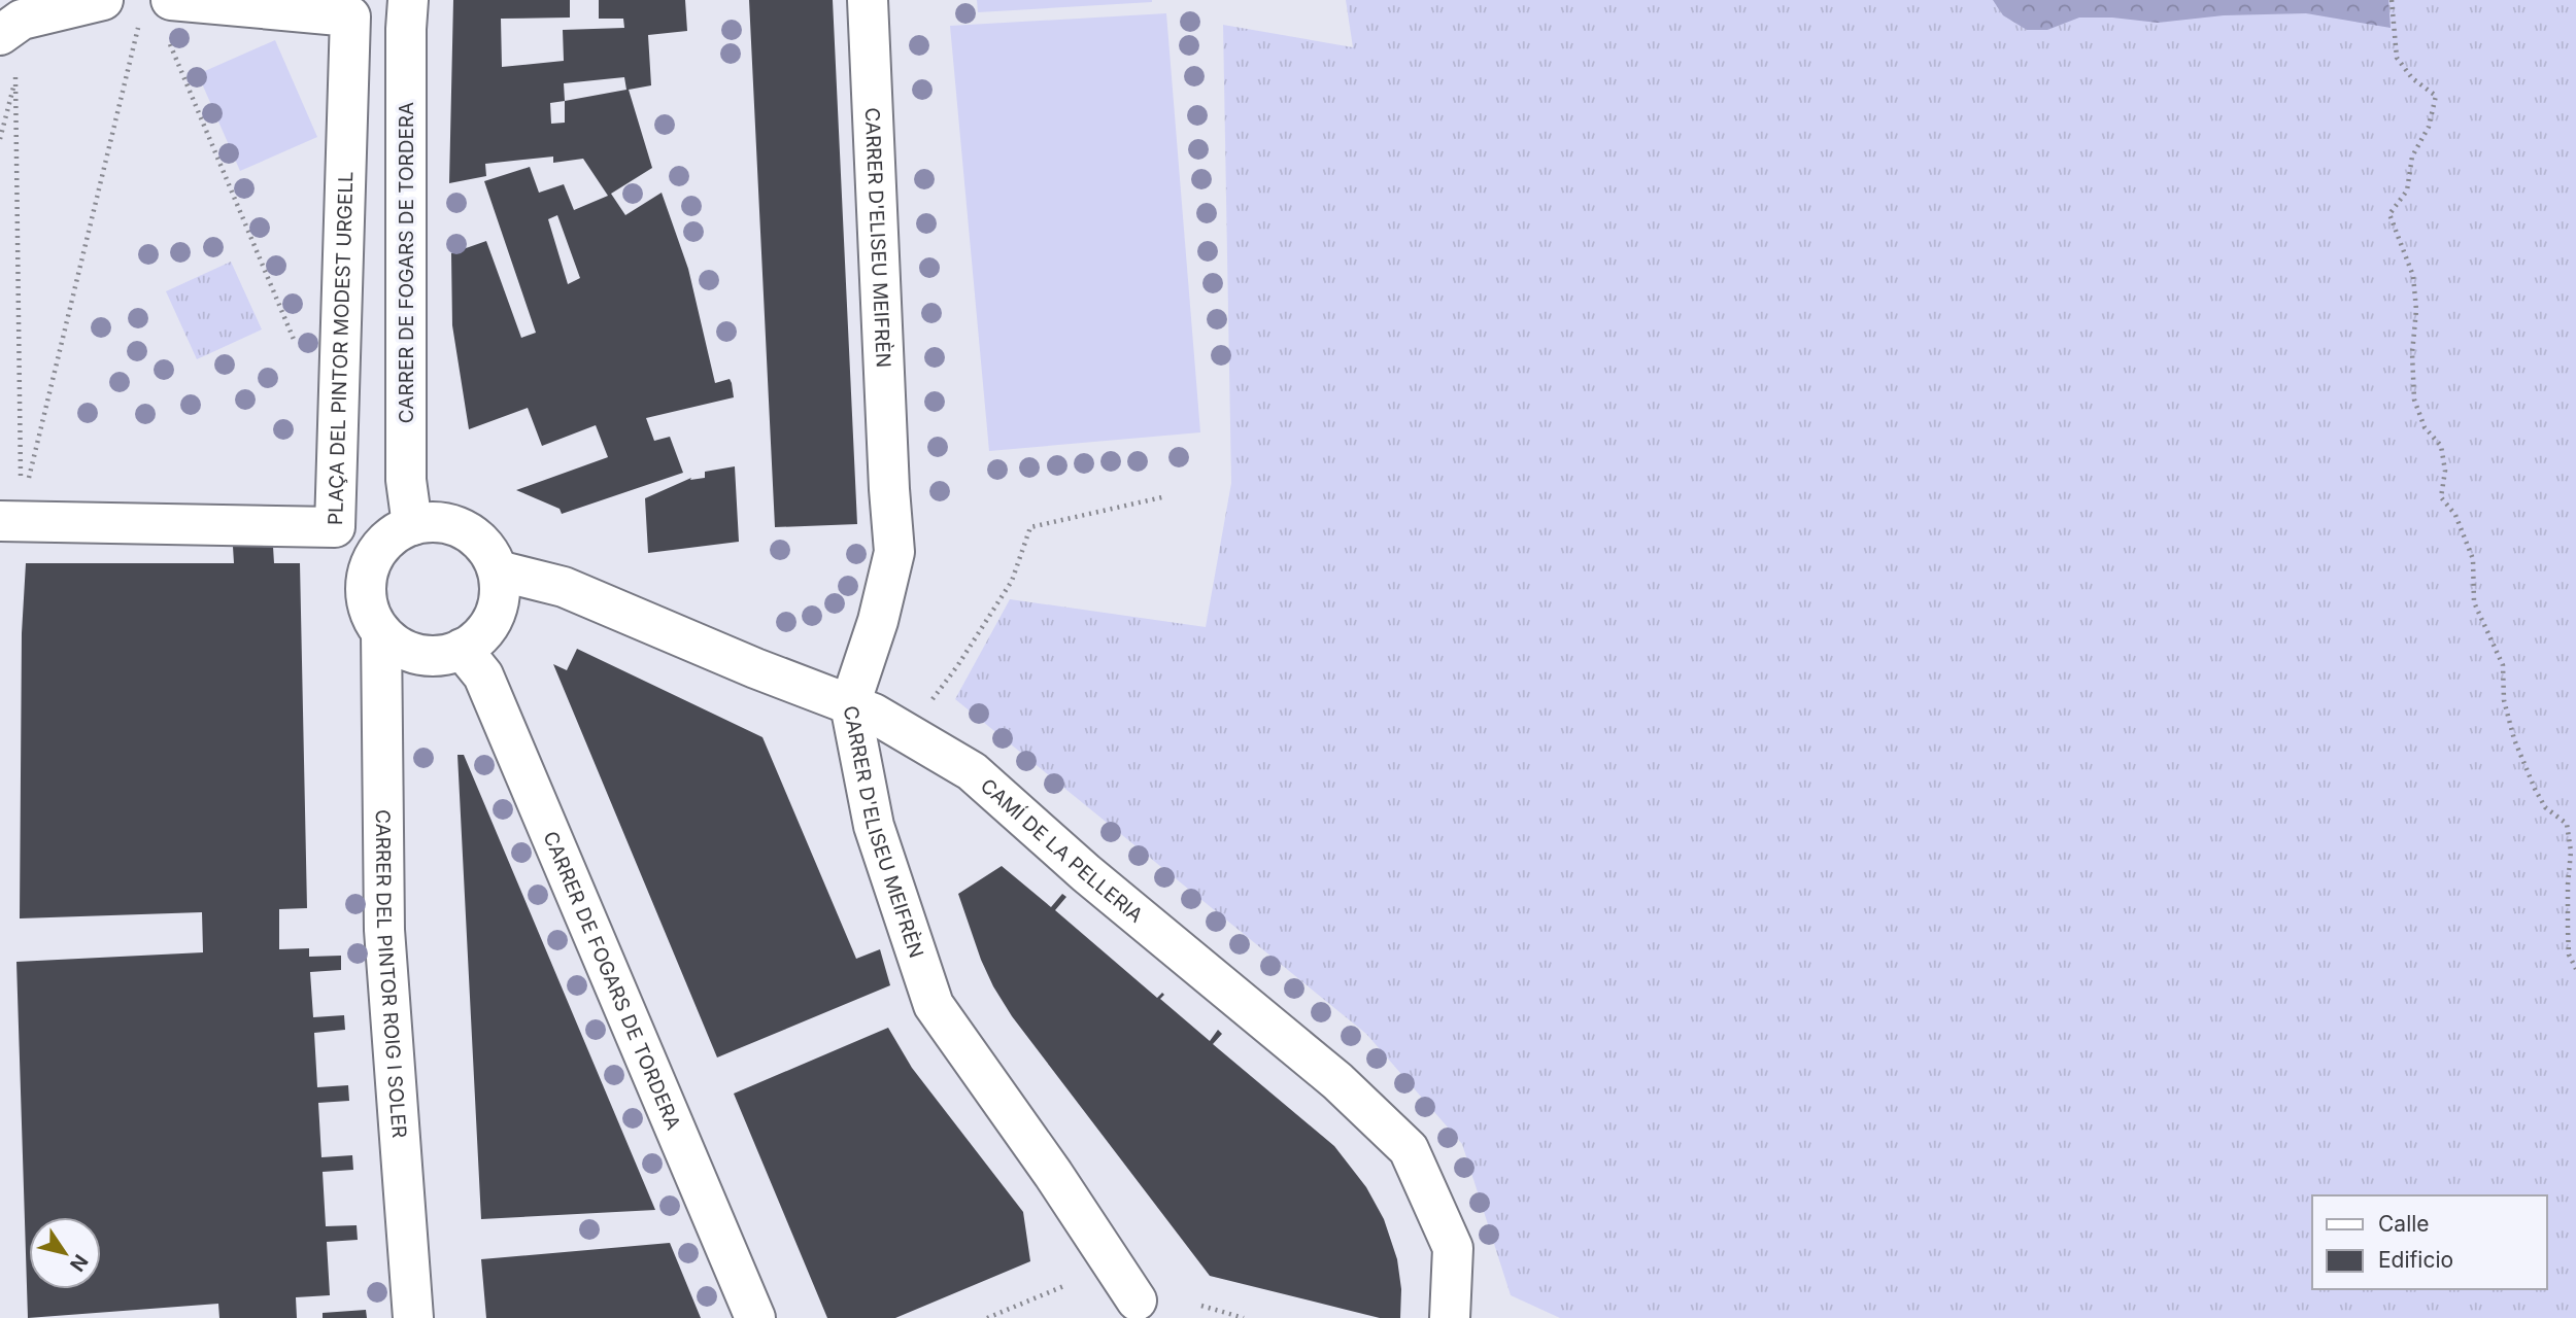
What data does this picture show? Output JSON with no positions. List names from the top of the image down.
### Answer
{
  "streets": {
    "street": [
      "CARRER D'ELISEU MEIFRÈN",
      "CARRER DE FOGARS DE TORDERA",
      "PLAÇA DEL PINTOR MODEST URGELL",
      "CAMÍ DE LA PELLERIA",
      "CARRER DEL PINTOR ROIG I SOLER"
    ]
  },
  "crossings": [
    ["CARRER D'ELISEU MEIFRÈN", "CAMÍ DE LA PELLERIA"],
    ["CARRER DE FOGARS DE TORDERA", "CAMÍ DE LA PELLERIA"],
    ["CARRER DE FOGARS DE TORDERA", "CARRER DEL PINTOR ROIG I SOLER"],
    ["CAMÍ DE LA PELLERIA", "CARRER DEL PINTOR ROIG I SOLER"]
  ],
  "legend": ["Calle", "Edificio"],
  "north": "bottom right"
}
